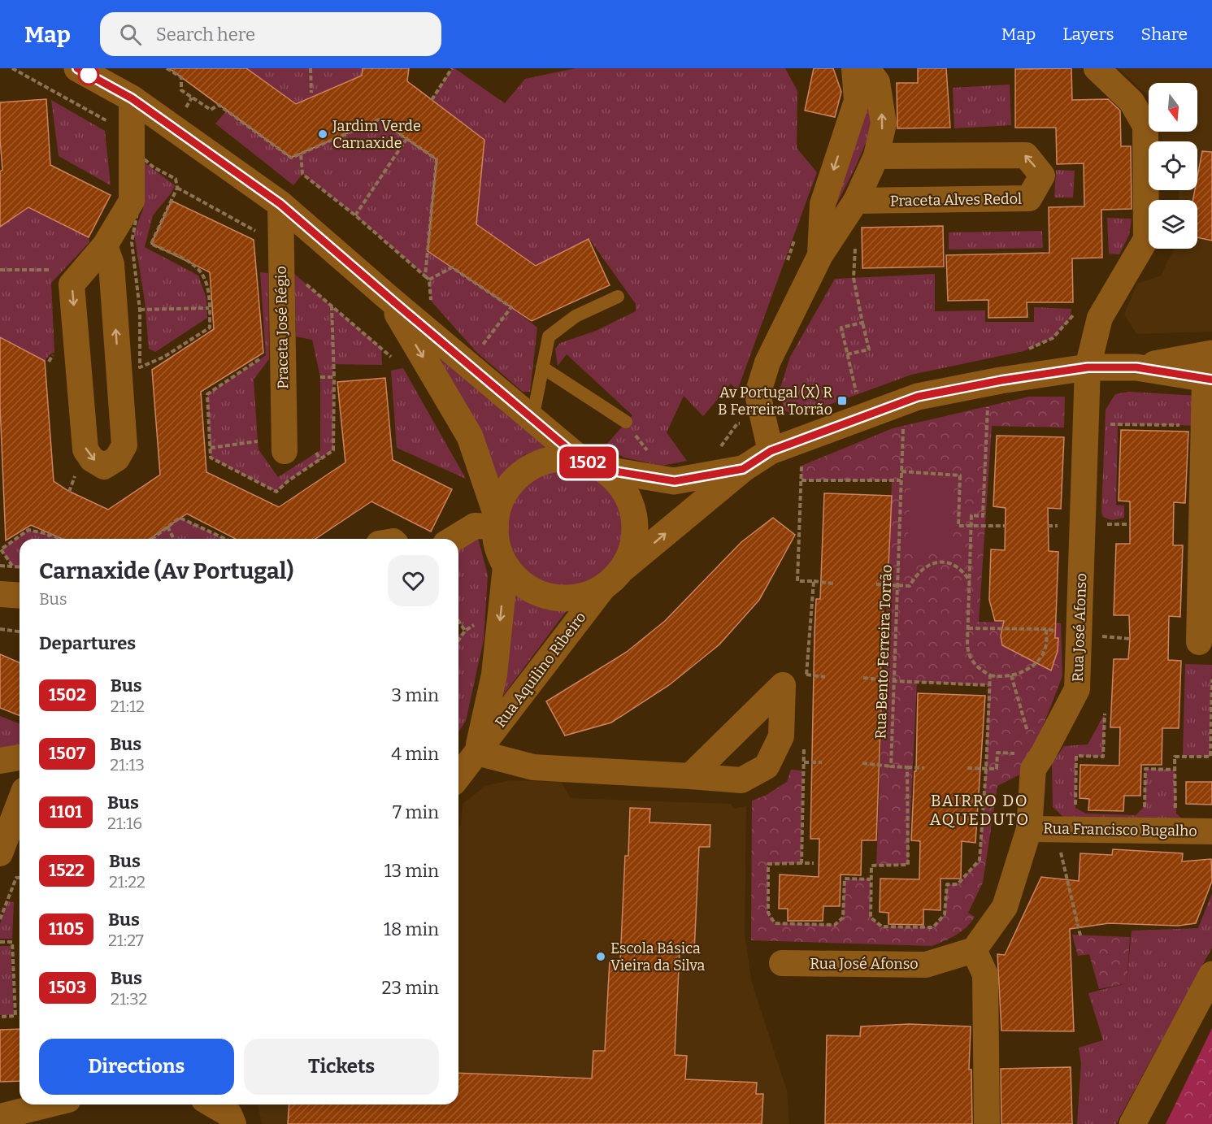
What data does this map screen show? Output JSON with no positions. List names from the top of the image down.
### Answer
{
  "streets": {
    "street": [
      "Praceta Alves Redol",
      "Praceta José Régio",
      "Rua José Afonso",
      "Rua Aquilino Ribeiro",
      "Rua Francisco Bugalho"
    ],
    "path": ["Rua Bento Ferreira Torrão"]
  },
  "crossings": [
    ["Rua José Afonso", "Rua Francisco Bugalho"]
  ],
  "one_way": ["Rua Aquilino Ribeiro"],
  "districts": ["BAIRRO DO AQUEDUTO"],
  "places": {
    "other": ["Jardim Verde Carnaxide", "Escola Básica Vieira da Silva"],
    "transit": ["Av Portugal (X) R B Ferreira Torrão"]
  },
  "lines": ["bus line 1502"],
  "north": "bottom",
  "page": {
    "header": "Map",
    "search": "Search here",
    "nav": ["Map", "Layers", "Share"],
    "on_map": "1502",
    "heading": [
      ["Carnaxide (Av Portugal)", "Bus"],
      "Departures"
    ],
    "list": [
      {
        "mark": "1502",
        "name": "Bus",
        "note": "21:12",
        "value": "3 min"
      },
      {
        "mark": "1507",
        "name": "Bus",
        "note": "21:13",
        "value": "4 min"
      },
      {
        "mark": "1101",
        "name": "Bus",
        "note": "21:16",
        "value": "7 min"
      },
      {
        "mark": "1522",
        "name": "Bus",
        "note": "21:22",
        "value": "13 min"
      },
      {
        "mark": "1105",
        "name": "Bus",
        "note": "21:27",
        "value": "18 min"
      },
      {
        "mark": "1503",
        "name": "Bus",
        "note": "21:32",
        "value": "23 min"
      }
    ],
    "buttons": ["Directions", "Tickets"]
  }
}
